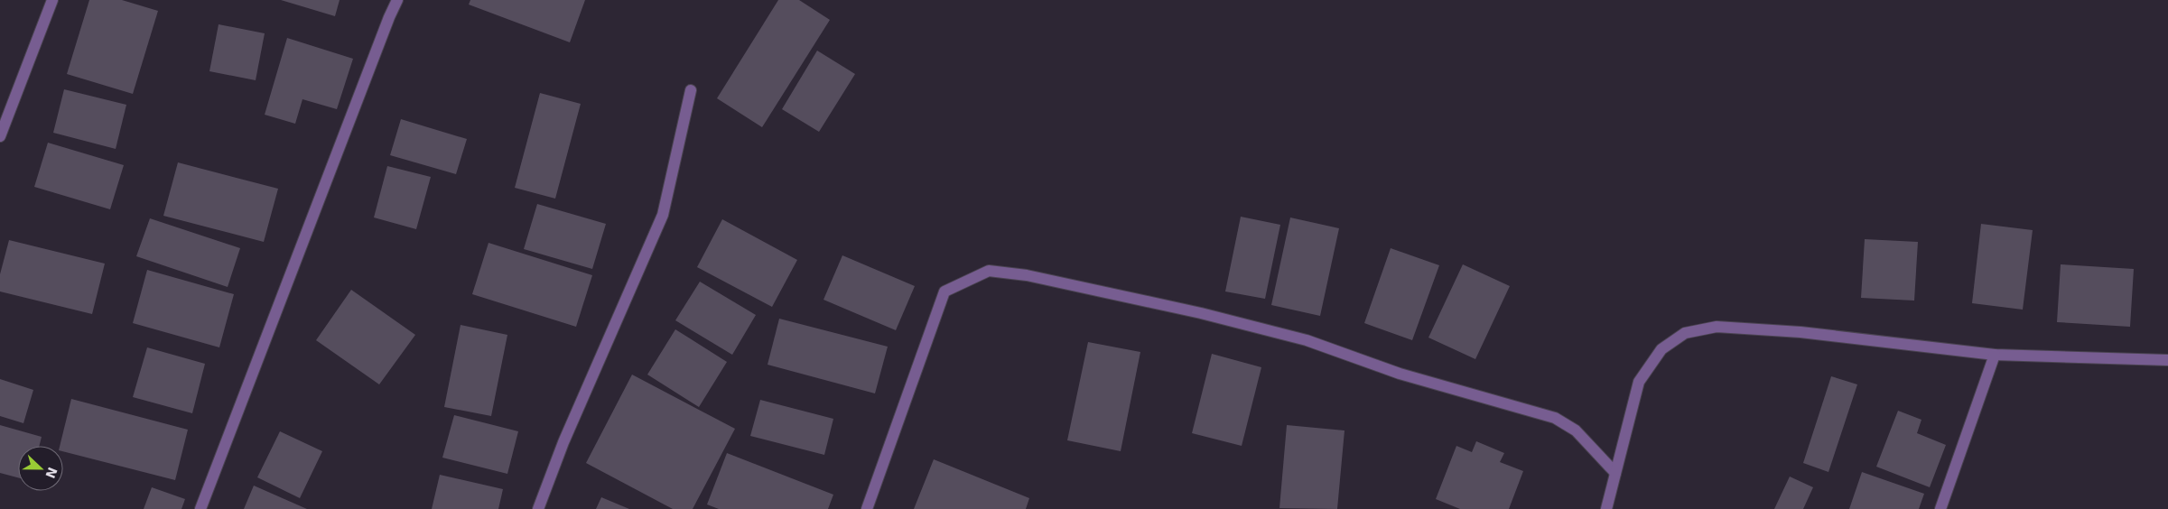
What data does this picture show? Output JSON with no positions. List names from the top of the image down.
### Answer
{
  "north": "right"
}
